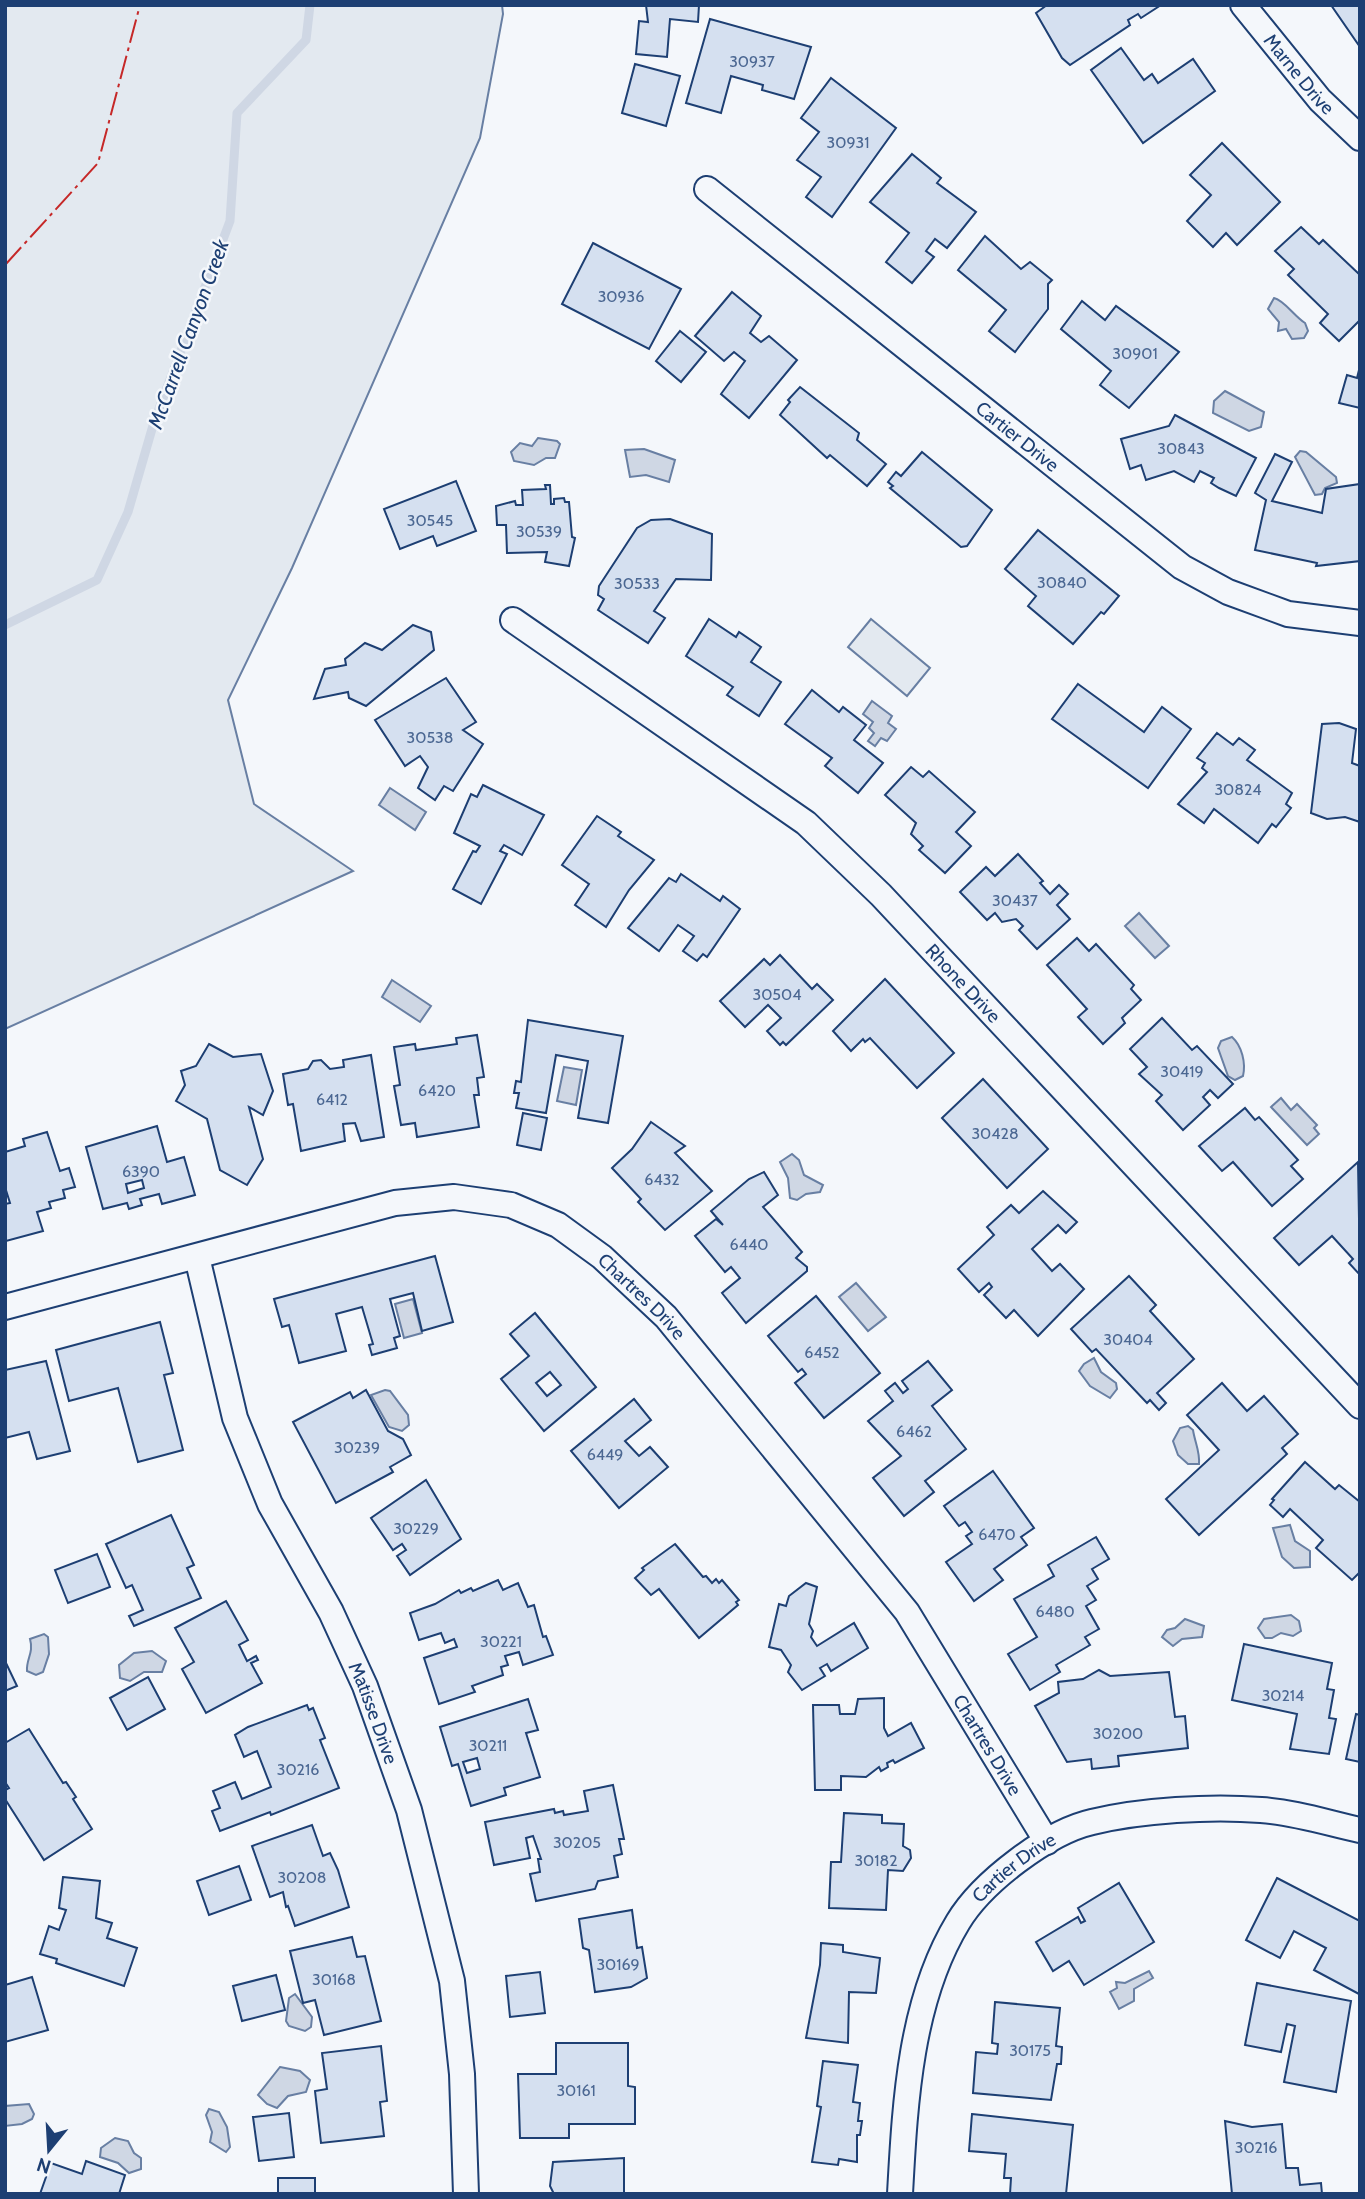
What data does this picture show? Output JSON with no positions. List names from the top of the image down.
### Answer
{
  "streets": {
    "street": [
      "Marne Drive",
      "Cartier Drive",
      "Rhone Drive",
      "Chartres Drive",
      "Matisse Drive"
    ]
  },
  "crossings": [
    ["Cartier Drive", "Chartres Drive"],
    ["Chartres Drive", "Matisse Drive"]
  ],
  "water": ["McCarrell Canyon Creek"],
  "house_numbers": [
    "30937",
    "30931",
    "30936",
    "30901",
    "30843",
    "30545",
    "30539",
    "30840",
    "30533",
    "30538",
    "30824",
    "30437",
    "30504",
    "30419",
    "6420",
    "6412",
    "30428",
    "6390",
    "6432",
    "6440",
    "30404",
    "6452",
    "6462",
    "30239",
    "6449",
    "30229",
    "6470",
    "6480",
    "30221",
    "30214",
    "30200",
    "30211",
    "30216",
    "30205",
    "30182",
    "30208",
    "30169",
    "30168",
    "30175",
    "30161",
    "30216"
  ],
  "north": "bottom"
}
